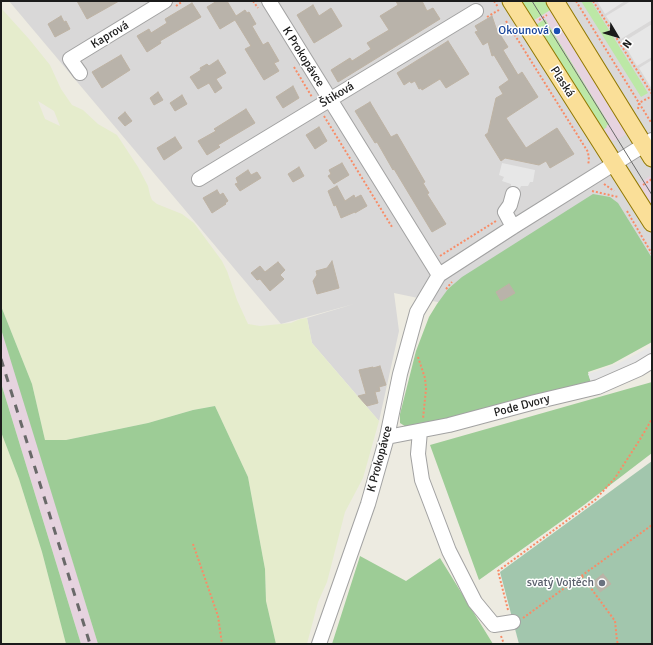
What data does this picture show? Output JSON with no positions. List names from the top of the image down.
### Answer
{
  "streets": {
    "main road": ["Plaská"],
    "street": [
      "Kaprová",
      "K Prokopávce",
      "Štiková",
      "Pode Dvory"
    ]
  },
  "crossings": [
    ["K Prokopávce", "Plaská"],
    ["K Prokopávce", "Štiková"],
    ["K Prokopávce", "Pode Dvory"]
  ],
  "places": ["Okounová", "svatý Vojtěch"],
  "north": "bottom right"
}
